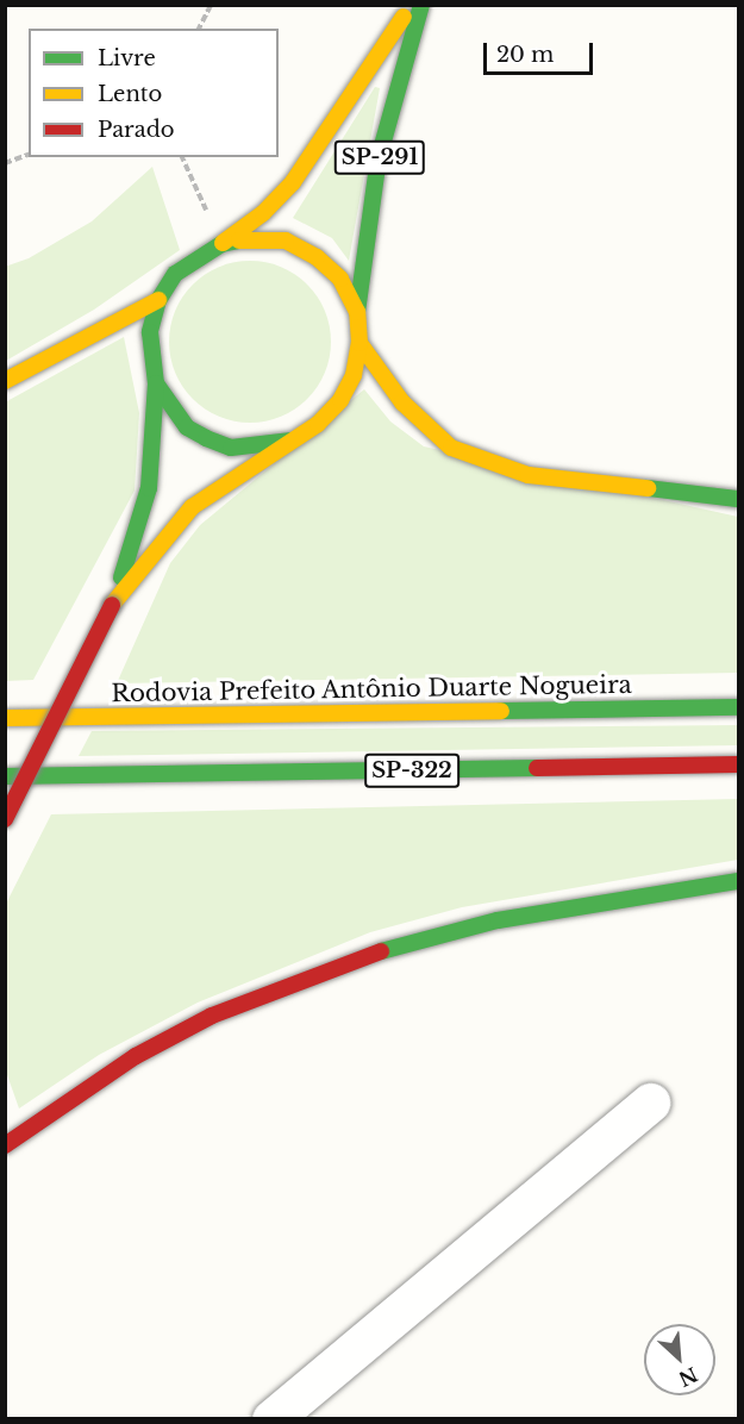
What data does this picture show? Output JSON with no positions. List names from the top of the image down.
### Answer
{
  "streets": {
    "main road": ["SP-291", "Rodovia Prefeito Antônio Duarte Nogueira", "SP-322"]
  },
  "legend": ["Livre", "Lento", "Parado"],
  "scale_bar": "20 m",
  "north": "bottom right"
}
